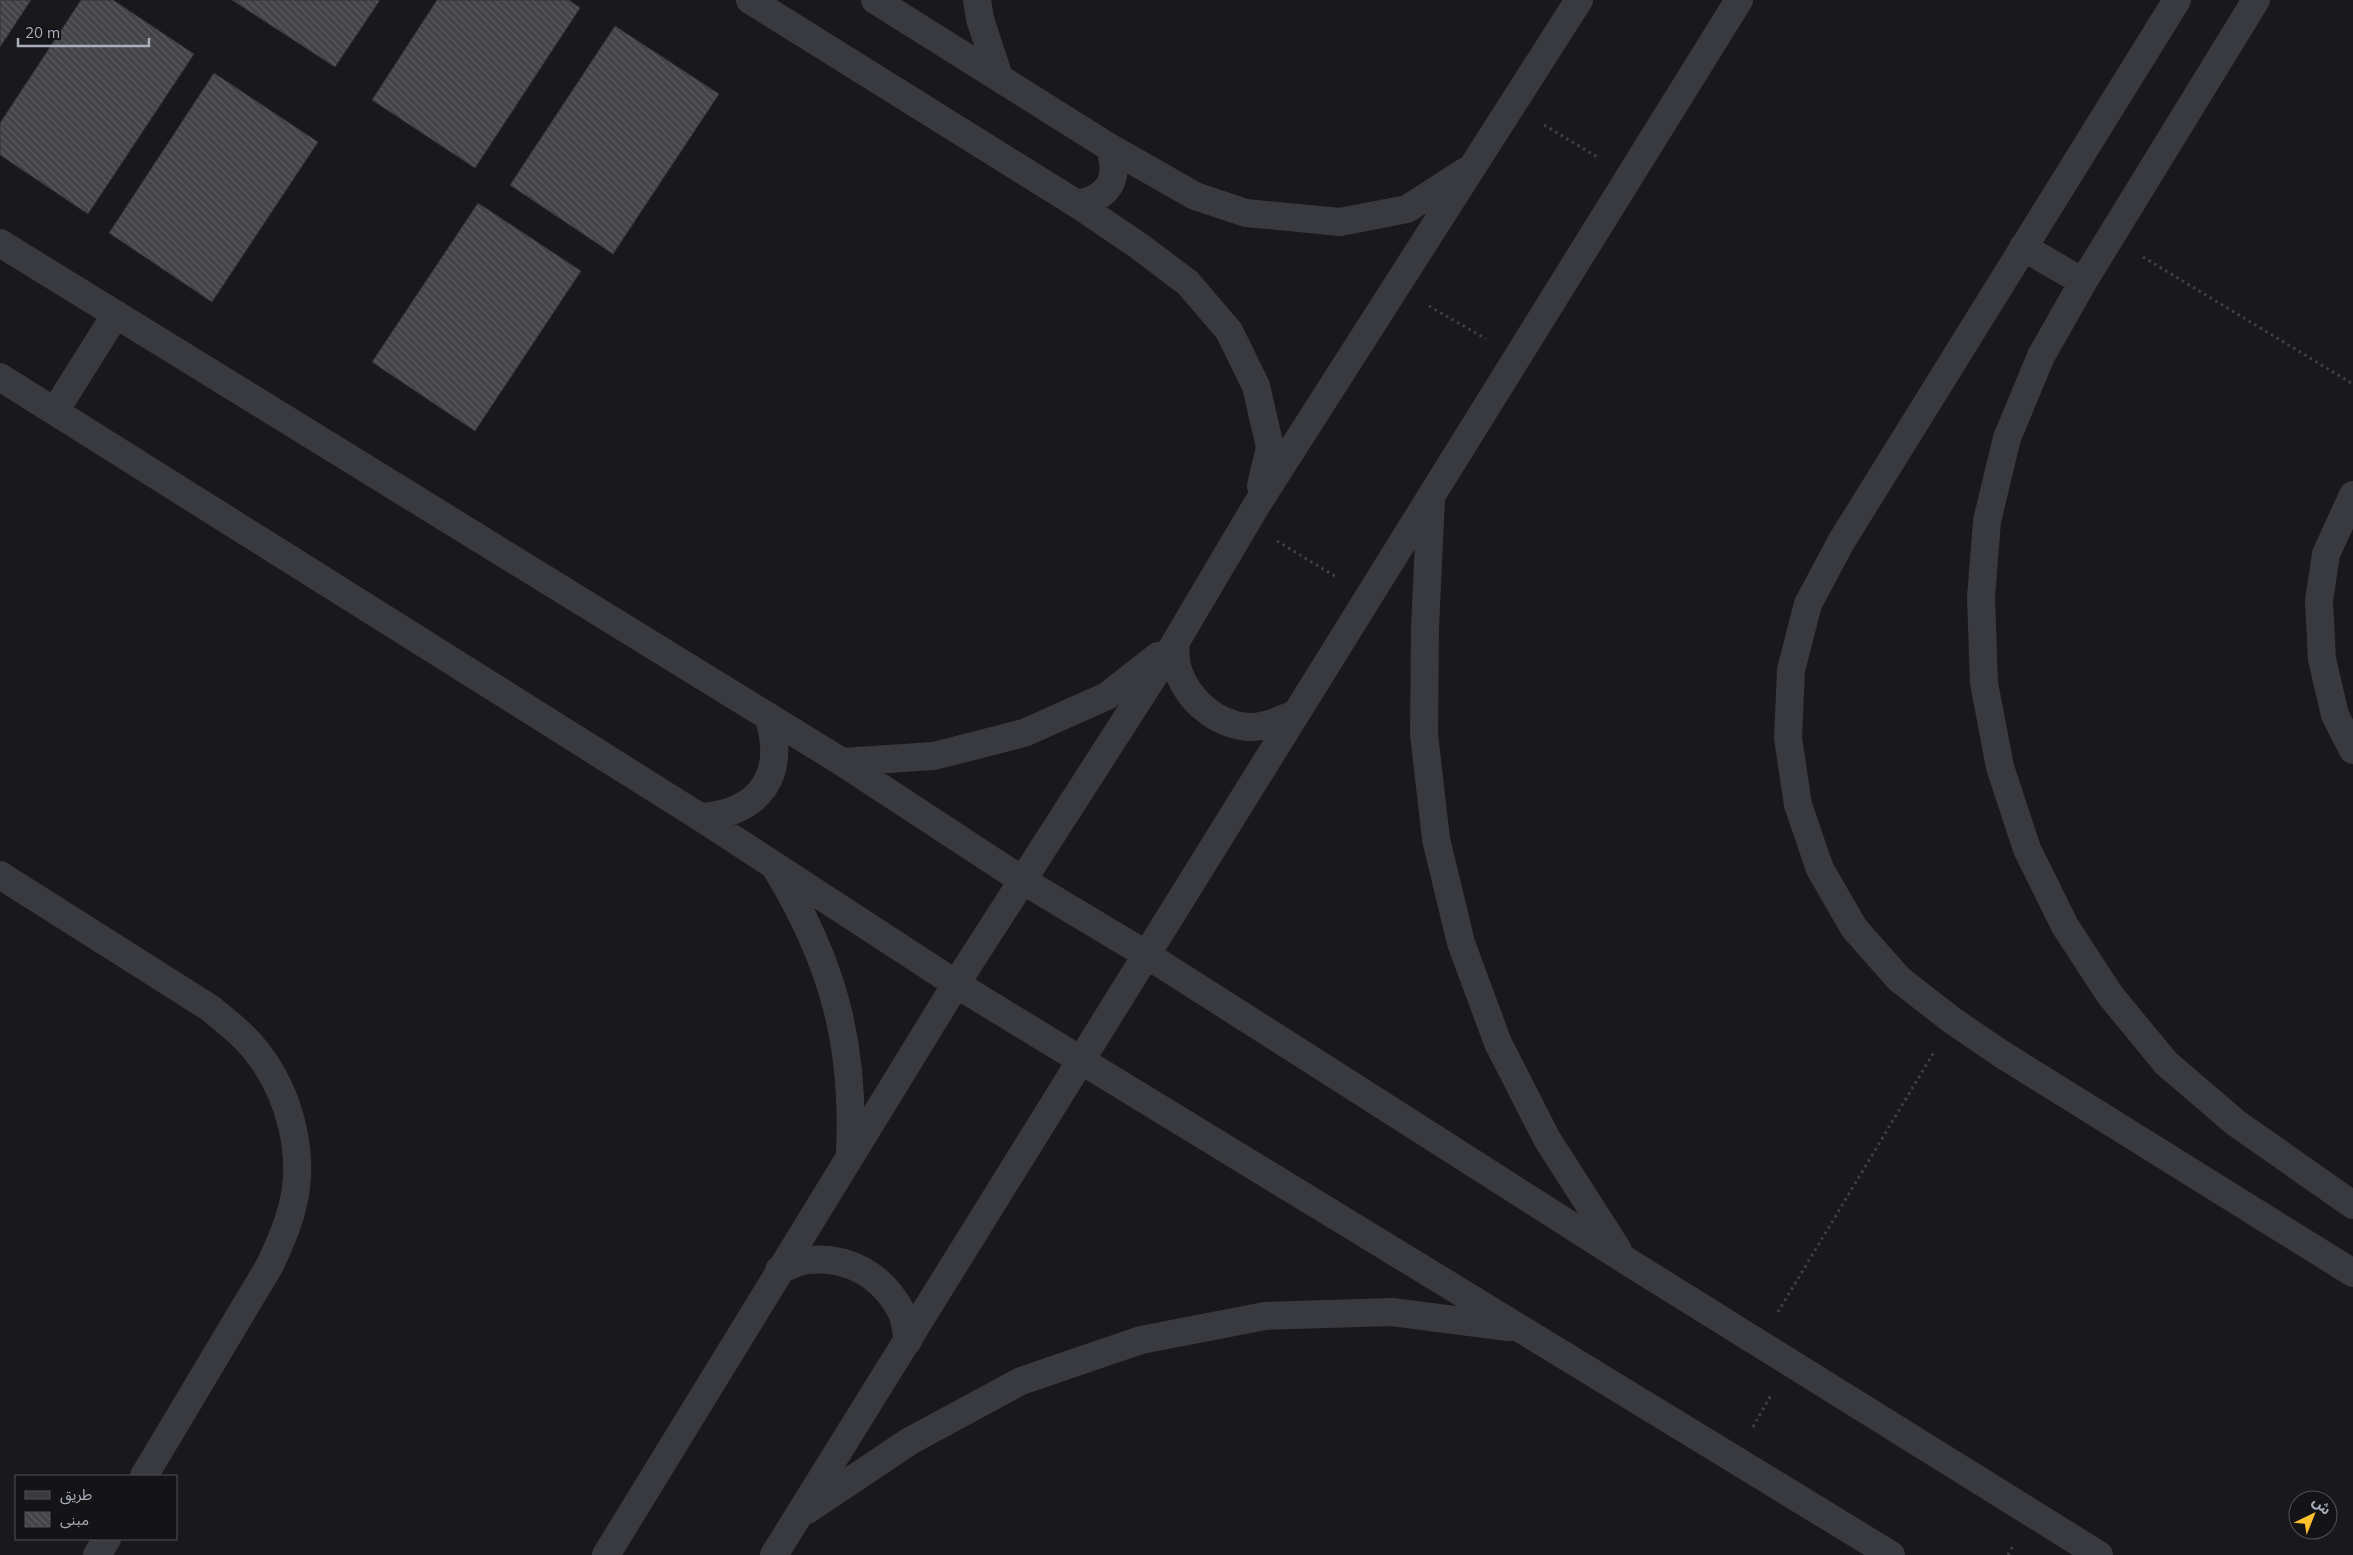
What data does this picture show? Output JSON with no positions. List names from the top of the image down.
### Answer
{
  "legend": ["طريق", "مبنى"],
  "scale_bar": "20 m",
  "north": "top right"
}
